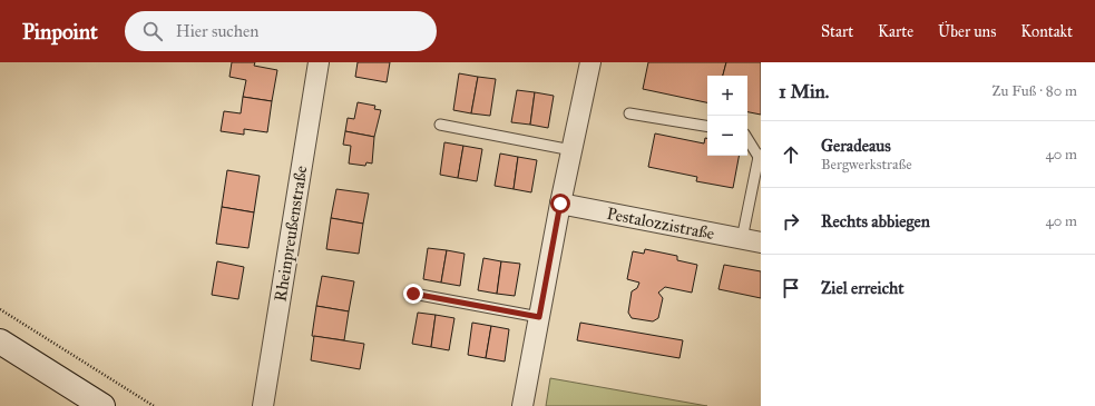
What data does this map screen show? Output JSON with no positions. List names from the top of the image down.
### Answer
{
  "streets": {
    "street": ["Pestalozzistraße", "Rheinpreußenstraße"]
  },
  "page": {
    "header": "Pinpoint",
    "search": "Hier suchen",
    "nav": [
      "Start",
      "Karte",
      "Über uns",
      "Kontakt"
    ],
    "heading": ["1 Min.", "Zu Fuß · 80 m"],
    "map_buttons": ["+", "−"],
    "list": [
      ["Geradeaus", "Bergwerkstraße", "40 m"],
      ["Rechts abbiegen", "40 m"],
      "Ziel erreicht"
    ]
  }
}
